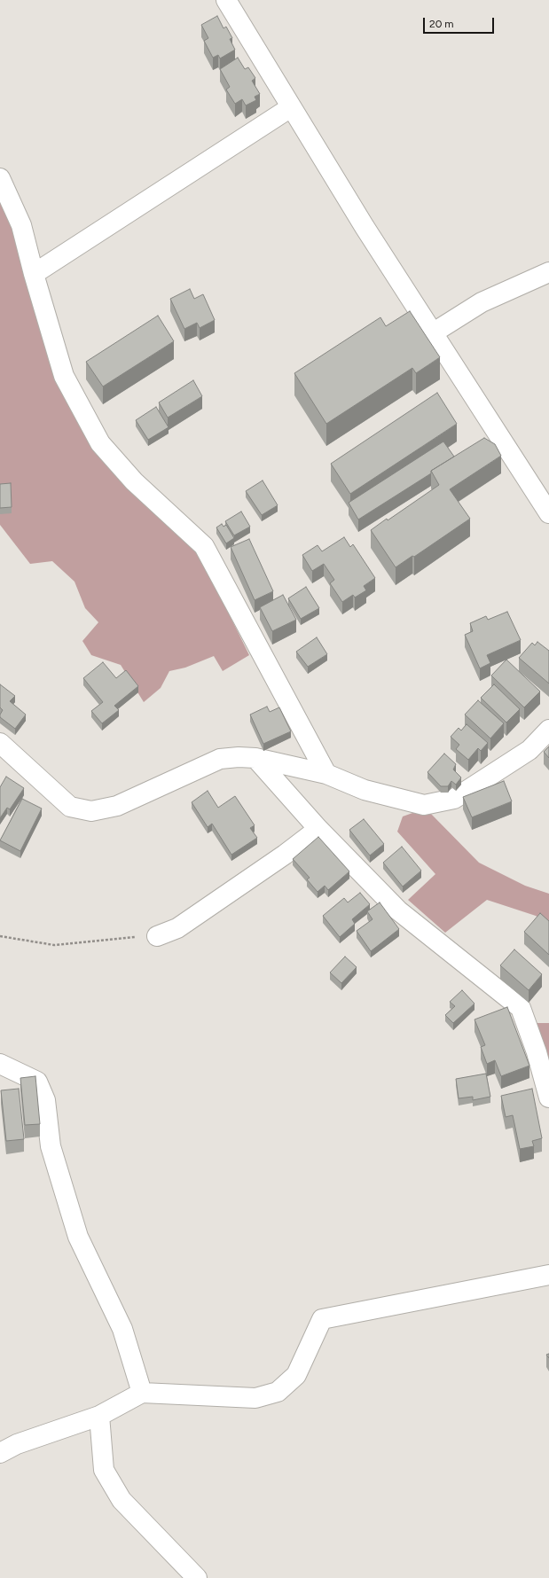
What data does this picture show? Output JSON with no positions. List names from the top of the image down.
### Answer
{
  "scale_bar": "20 m"
}
